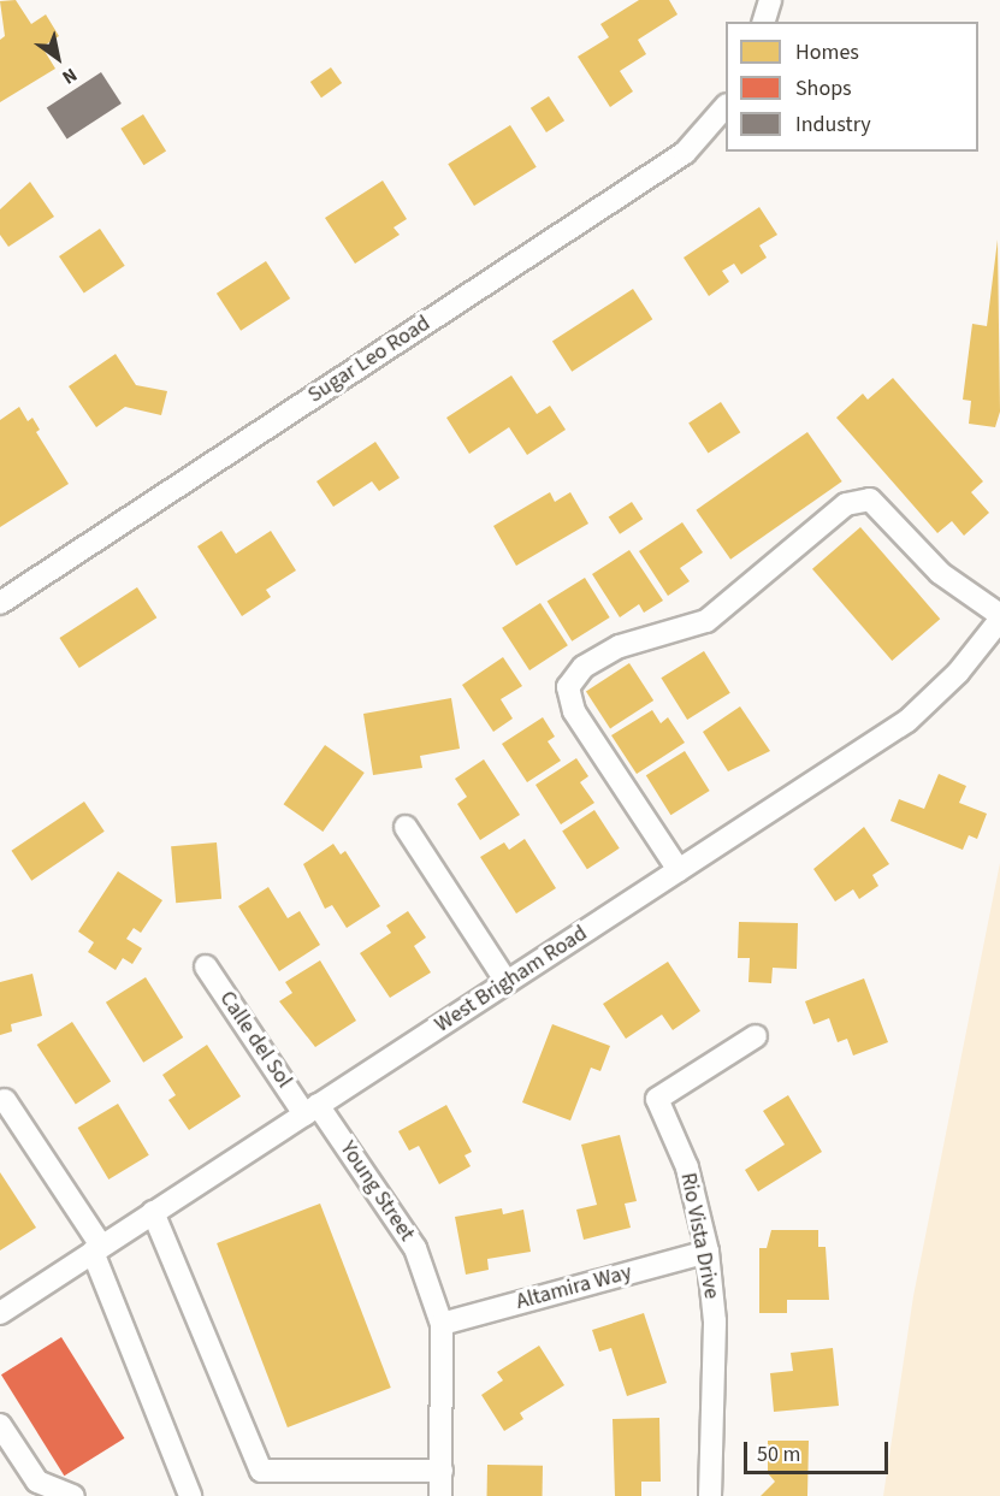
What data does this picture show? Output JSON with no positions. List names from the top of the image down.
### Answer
{
  "streets": {
    "street": [
      "Sugar Leo Road",
      "West Brigham Road",
      "Calle del Sol",
      "Young Street",
      "Rio Vista Drive",
      "Altamira Way"
    ]
  },
  "crossings": [
    ["West Brigham Road", "Calle del Sol"],
    ["West Brigham Road", "Young Street"],
    ["Calle del Sol", "Young Street"],
    ["Young Street", "Altamira Way"],
    ["Rio Vista Drive", "Altamira Way"]
  ],
  "legend": ["Homes", "Shops", "Industry"],
  "scale_bar": "50 m",
  "north": "bottom right"
}
